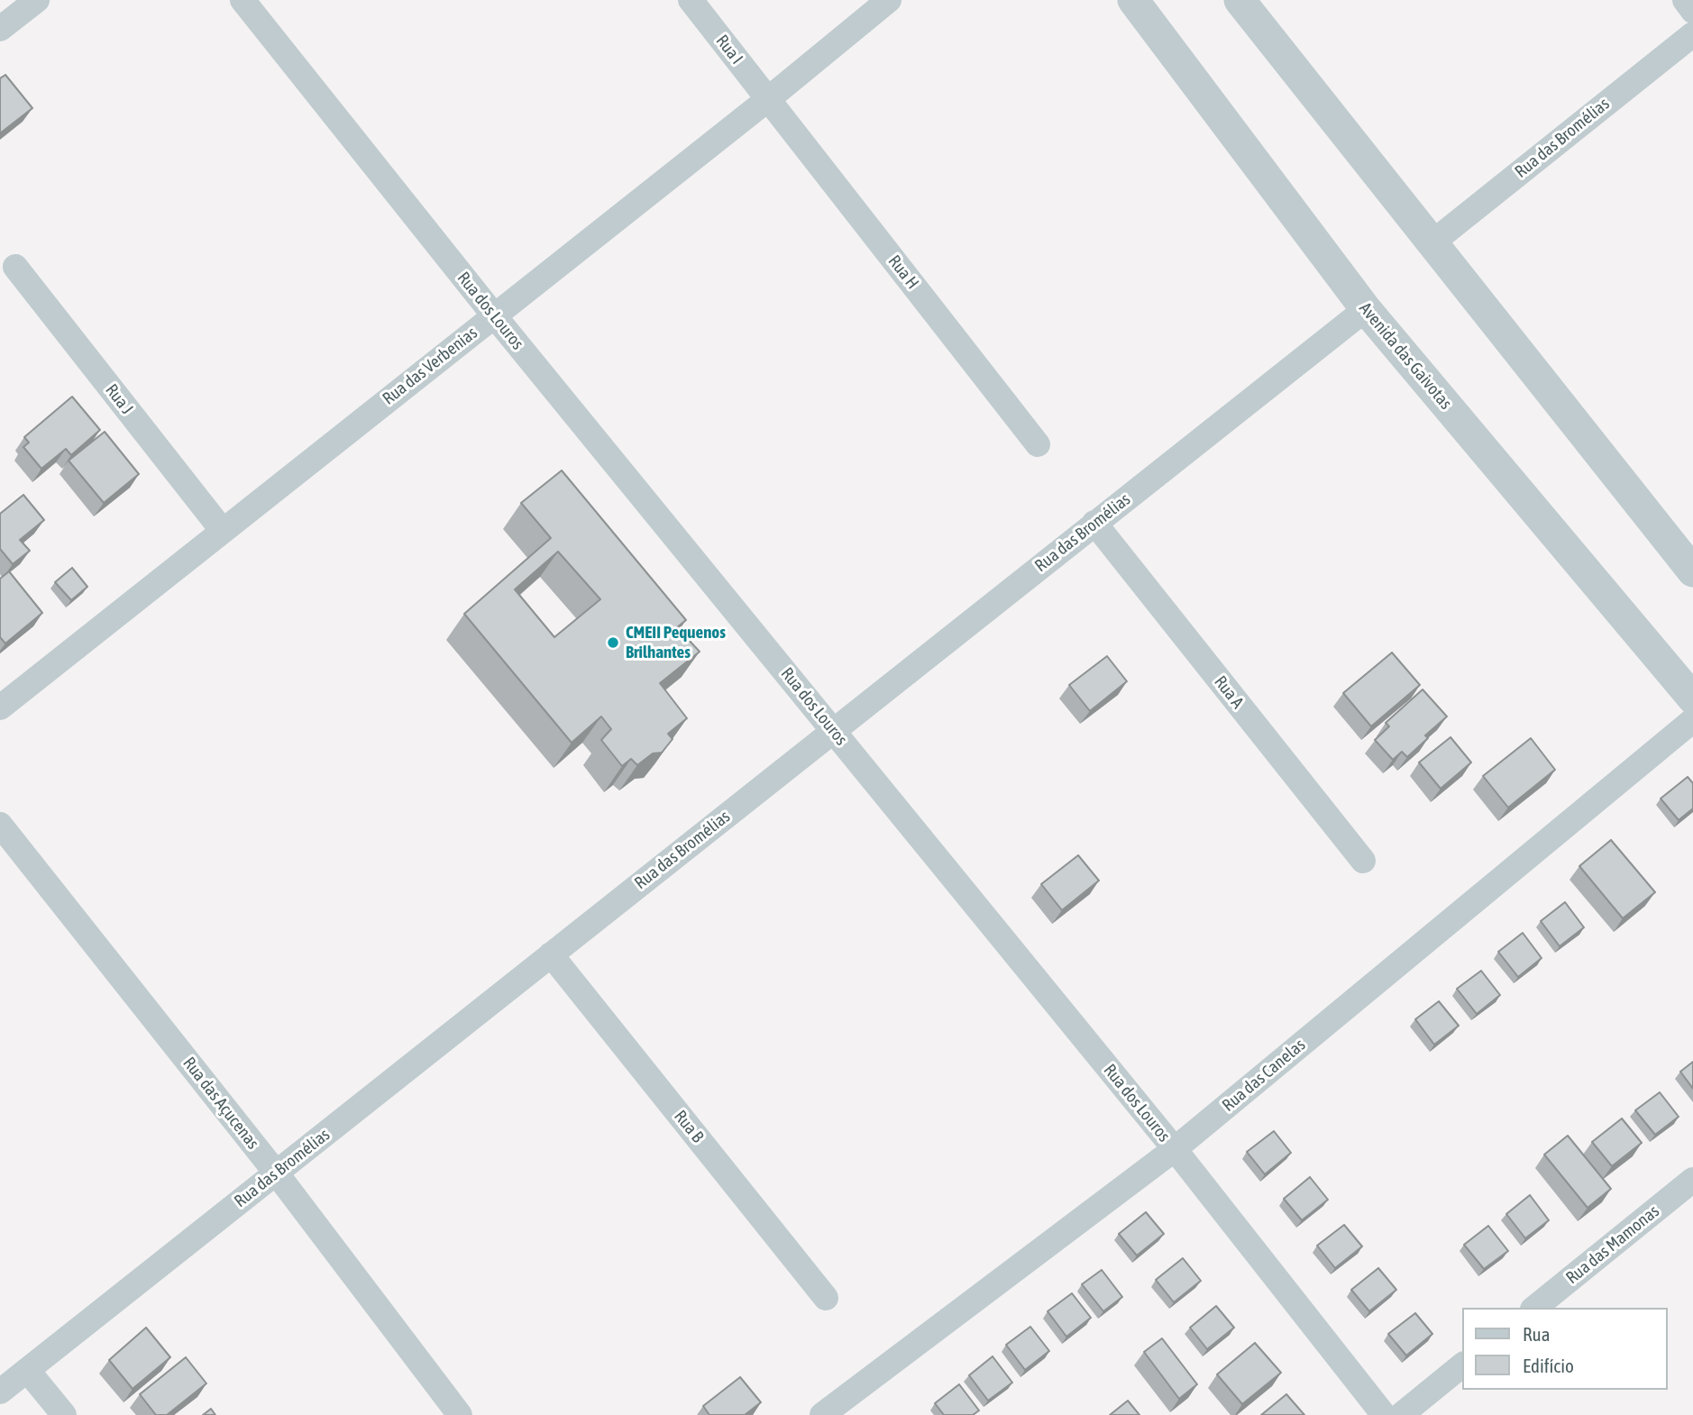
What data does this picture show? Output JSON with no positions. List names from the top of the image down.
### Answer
{
  "streets": {
    "street": [
      "Rua I",
      "Rua das Bromélias",
      "Rua H",
      "Rua dos Louros",
      "Avenida das Gaivotas",
      "Rua das Verbenias",
      "Rua J",
      "Rua A",
      "Rua das Canelas",
      "Rua das Açucenas",
      "Rua B",
      "Rua das Mamonas"
    ]
  },
  "crossings": [
    ["Rua I", "Rua H"],
    ["Rua I", "Rua das Verbenias"],
    ["Rua das Bromélias", "Rua dos Louros"],
    ["Rua das Bromélias", "Avenida das Gaivotas"],
    ["Rua das Bromélias", "Rua A"],
    ["Rua das Bromélias", "Rua das Açucenas"],
    ["Rua das Bromélias", "Rua B"],
    ["Rua H", "Rua das Verbenias"],
    ["Rua dos Louros", "Rua das Verbenias"],
    ["Rua dos Louros", "Rua das Canelas"],
    ["Rua das Verbenias", "Rua J"]
  ],
  "places": ["CMEII Pequenos Brilhantes"],
  "legend": ["Rua", "Edifício"]
}
